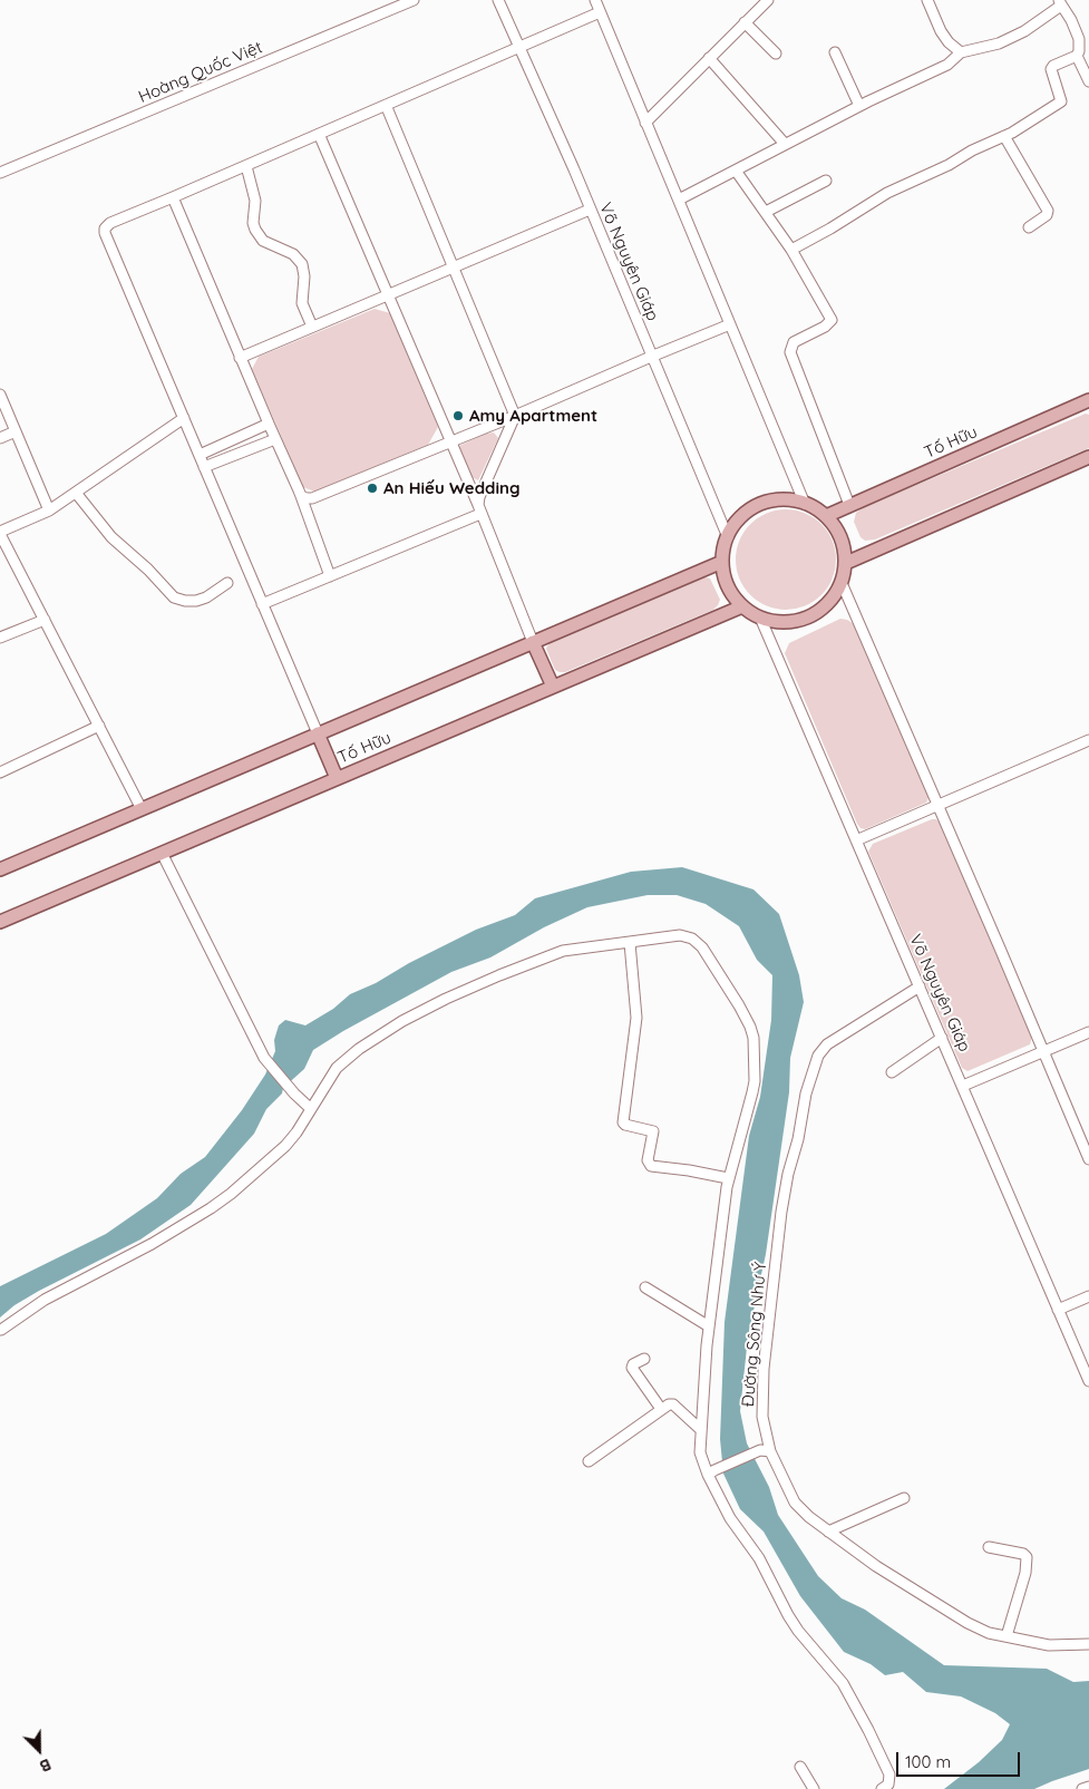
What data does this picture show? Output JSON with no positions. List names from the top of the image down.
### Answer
{
  "streets": {
    "main road": ["Tố Hữu"],
    "street": ["Hoàng Quốc Việt", "Võ Nguyên Giáp", "Đường Sông Như Ý"]
  },
  "crossings": [
    ["Võ Nguyên Giáp", "Tố Hữu"],
    ["Võ Nguyên Giáp", "Đường Sông Như Ý"]
  ],
  "places": ["Amy Apartment", "An Hiếu Wedding"],
  "scale_bar": "100 m",
  "north": "bottom right"
}
